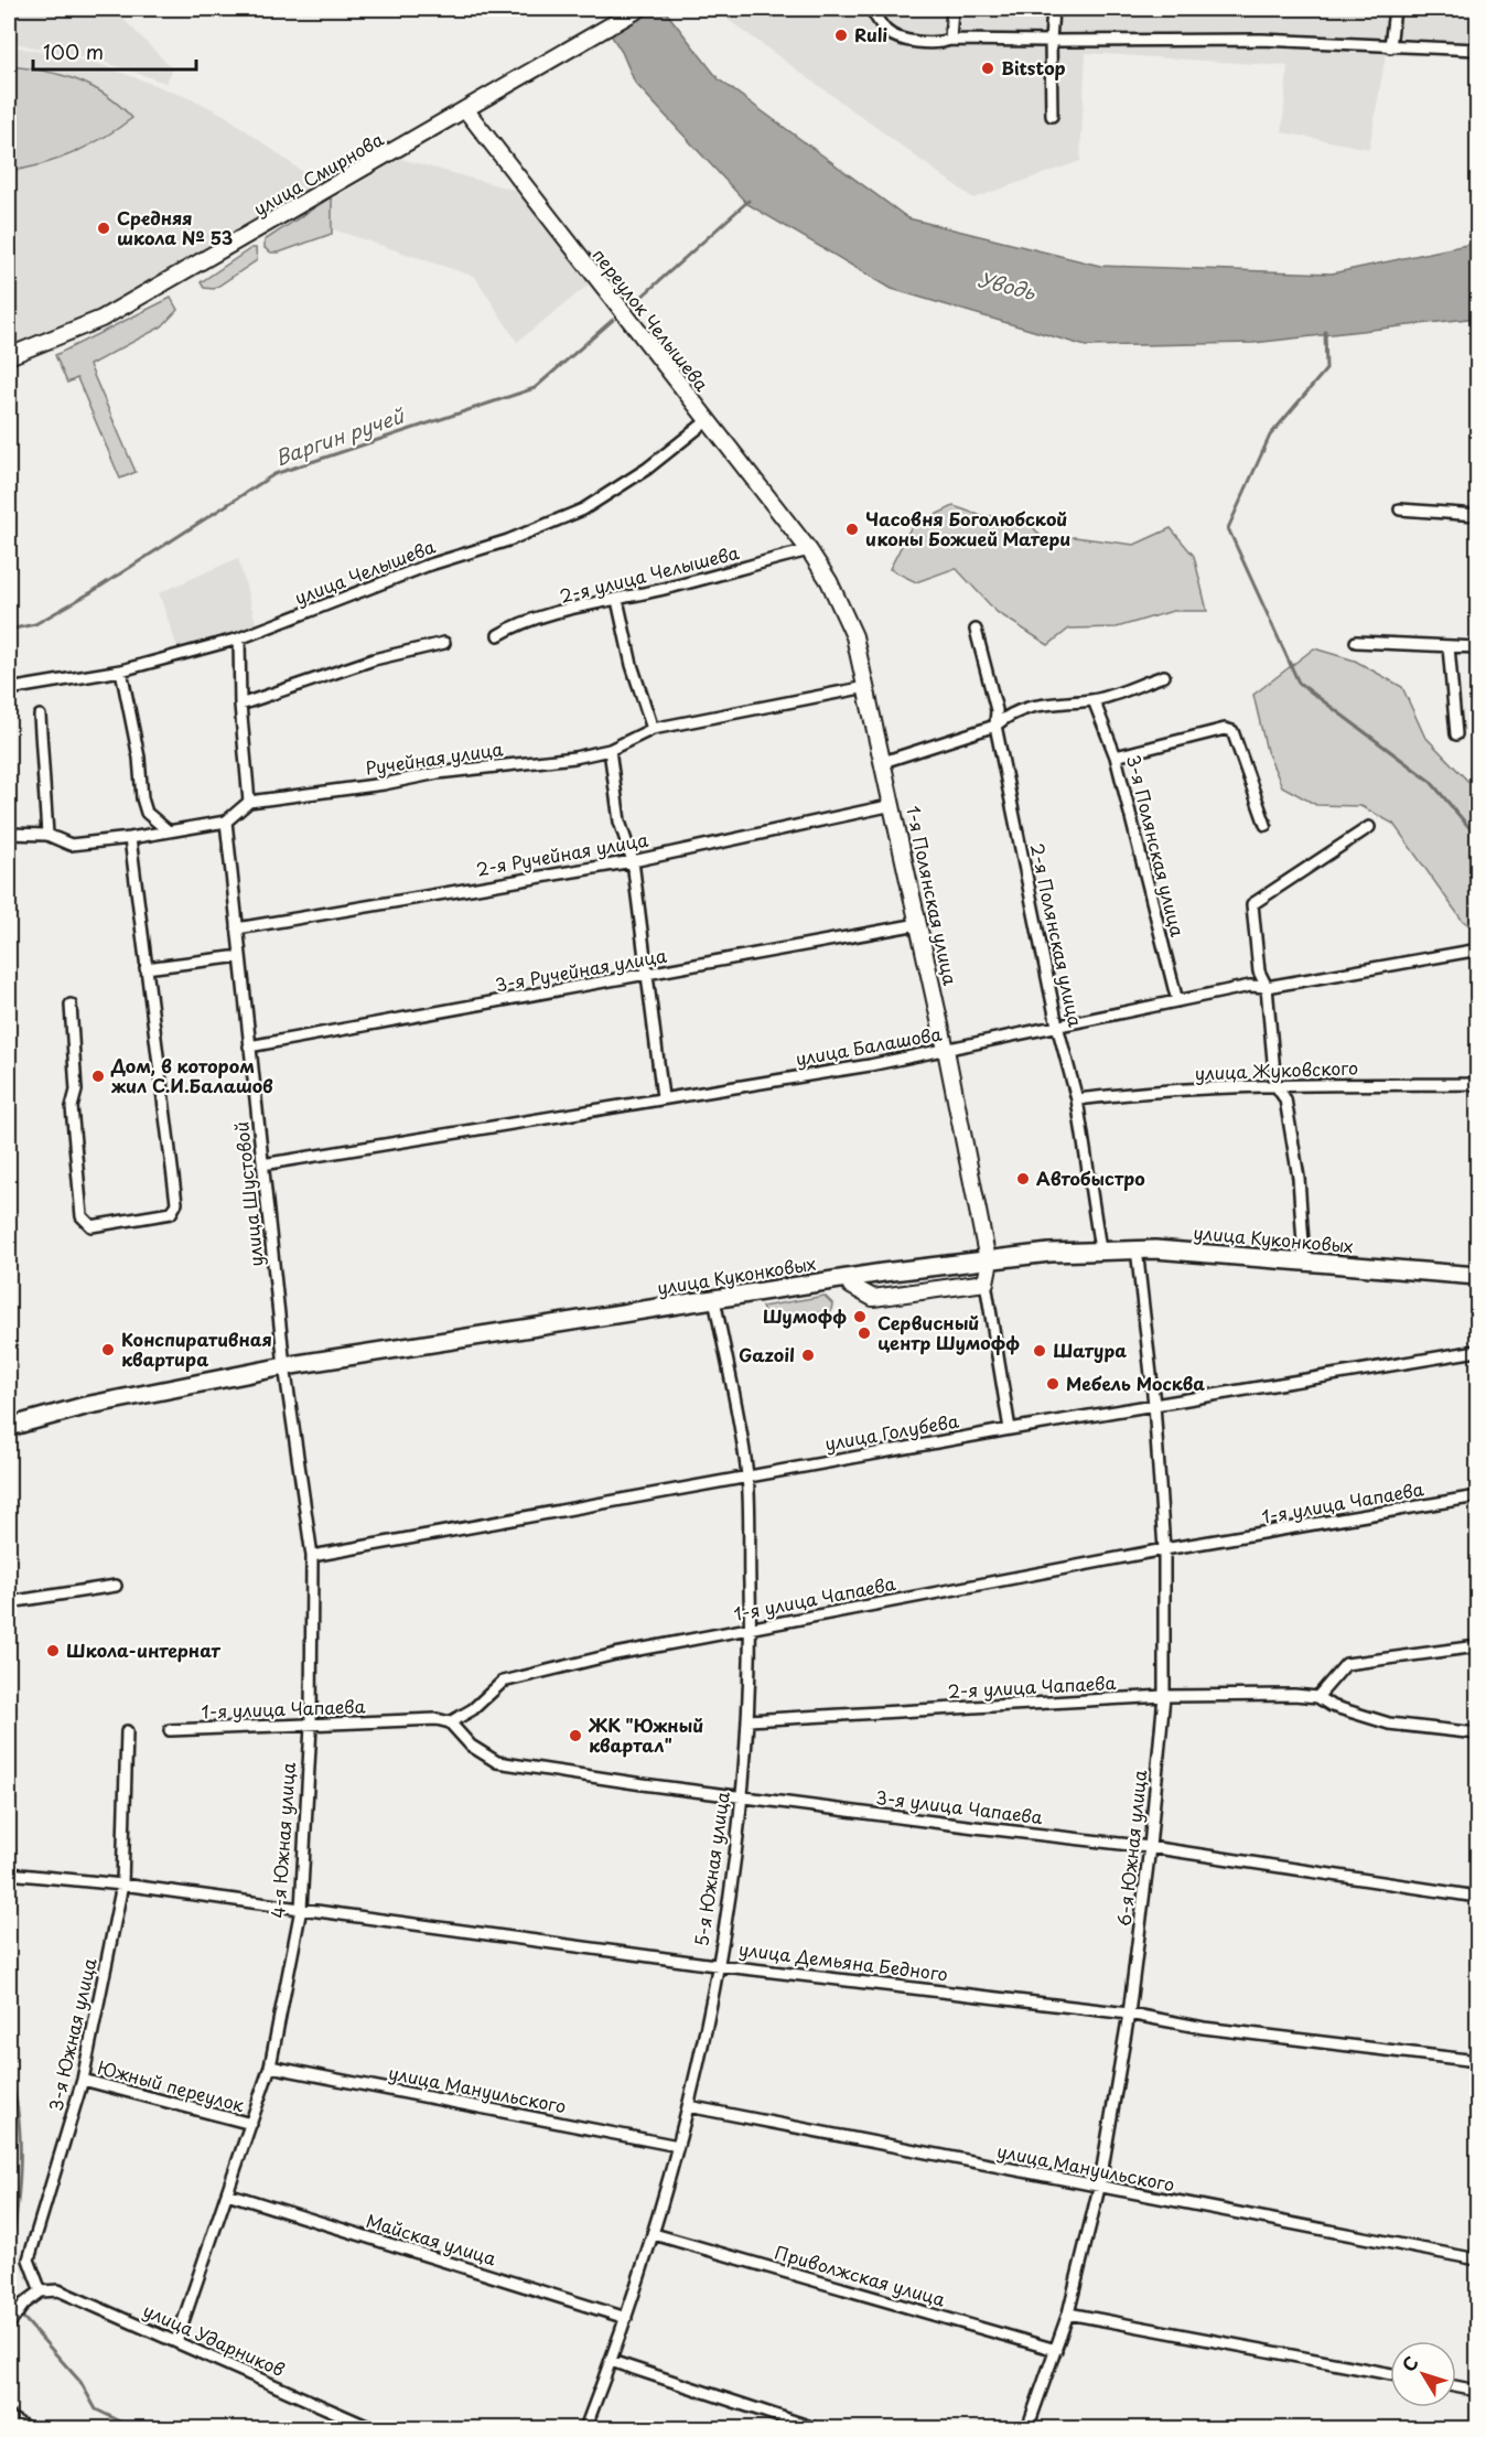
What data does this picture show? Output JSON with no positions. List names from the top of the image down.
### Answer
{
  "streets": {
    "main road": ["улица Куконковых"],
    "street": [
      "улица Смирнова",
      "переулок Челышева",
      "улица Челышева",
      "2-я улица Челышева",
      "Ручейная улица",
      "3-я Полянская улица",
      "2-я Ручейная улица",
      "1-я Полянская улица",
      "2-я Полянская улица",
      "3-я Ручейная улица",
      "улица Балашова",
      "улица Жуковского",
      "улица Шустовой",
      "улица Голубева",
      "1-я улица Чапаева",
      "2-я улица Чапаева",
      "3-я улица Чапаева",
      "4-я Южная улица",
      "6-я Южная улица",
      "5-я Южная улица",
      "улица Демьяна Бедного",
      "3-я Южная улица",
      "Южный переулок",
      "улица Мануильского",
      "Майская улица",
      "Приволжская улица",
      "улица Ударников"
    ]
  },
  "crossings": [
    ["улица Смирнова", "переулок Челышева"],
    ["переулок Челышева", "улица Челышева"],
    ["переулок Челышева", "2-я улица Челышева"],
    ["переулок Челышева", "1-я Полянская улица"],
    ["2-я улица Челышева", "1-я Полянская улица"],
    ["Ручейная улица", "1-я Полянская улица"],
    ["3-я Полянская улица", "улица Балашова"],
    ["2-я Ручейная улица", "1-я Полянская улица"],
    ["2-я Ручейная улица", "улица Шустовой"],
    ["1-я Полянская улица", "3-я Ручейная улица"],
    ["1-я Полянская улица", "улица Балашова"],
    ["1-я Полянская улица", "улица Куконковых"],
    ["2-я Полянская улица", "улица Балашова"],
    ["2-я Полянская улица", "улица Жуковского"],
    ["2-я Полянская улица", "улица Куконковых"],
    ["3-я Ручейная улица", "улица Шустовой"],
    ["улица Балашова", "улица Шустовой"],
    ["улица Шустовой", "улица Куконковых"],
    ["улица Шустовой", "4-я Южная улица"],
    ["улица Куконковых", "4-я Южная улица"],
    ["улица Куконковых", "6-я Южная улица"],
    ["улица Куконковых", "5-я Южная улица"],
    ["улица Голубева", "4-я Южная улица"],
    ["улица Голубева", "6-я Южная улица"],
    ["улица Голубева", "5-я Южная улица"],
    ["1-я улица Чапаева", "3-я улица Чапаева"],
    ["1-я улица Чапаева", "4-я Южная улица"],
    ["1-я улица Чапаева", "6-я Южная улица"],
    ["1-я улица Чапаева", "5-я Южная улица"],
    ["2-я улица Чапаева", "6-я Южная улица"],
    ["2-я улица Чапаева", "5-я Южная улица"],
    ["3-я улица Чапаева", "6-я Южная улица"],
    ["3-я улица Чапаева", "5-я Южная улица"],
    ["4-я Южная улица", "улица Демьяна Бедного"],
    ["4-я Южная улица", "Южный переулок"],
    ["4-я Южная улица", "улица Мануильского"],
    ["4-я Южная улица", "Майская улица"],
    ["4-я Южная улица", "улица Ударников"],
    ["6-я Южная улица", "улица Демьяна Бедного"],
    ["6-я Южная улица", "улица Мануильского"],
    ["6-я Южная улица", "Приволжская улица"],
    ["5-я Южная улица", "улица Демьяна Бедного"],
    ["5-я Южная улица", "улица Мануильского"],
    ["5-я Южная улица", "Майская улица"],
    ["5-я Южная улица", "Приволжская улица"],
    ["улица Демьяна Бедного", "3-я Южная улица"],
    ["3-я Южная улица", "Южный переулок"],
    ["3-я Южная улица", "улица Ударников"]
  ],
  "water": ["Уводь", "Варгин ручей"],
  "places": [
    "Ruli",
    "Bitstop",
    "Средняя школа № 53",
    "Часовня Боголюбской иконы Божией Матери",
    "Дом, в котором жил С.И.Балашов",
    "Автобыстро",
    "Шумофф",
    "Сервисный центр Шумофф",
    "Конспиративная квартира",
    "Шатура",
    "Gazoil",
    "Мебель Москва",
    "Школа-интернат",
    "ЖК \"Южный квартал\""
  ],
  "scale_bar": "100 m",
  "north": "top left"
}
